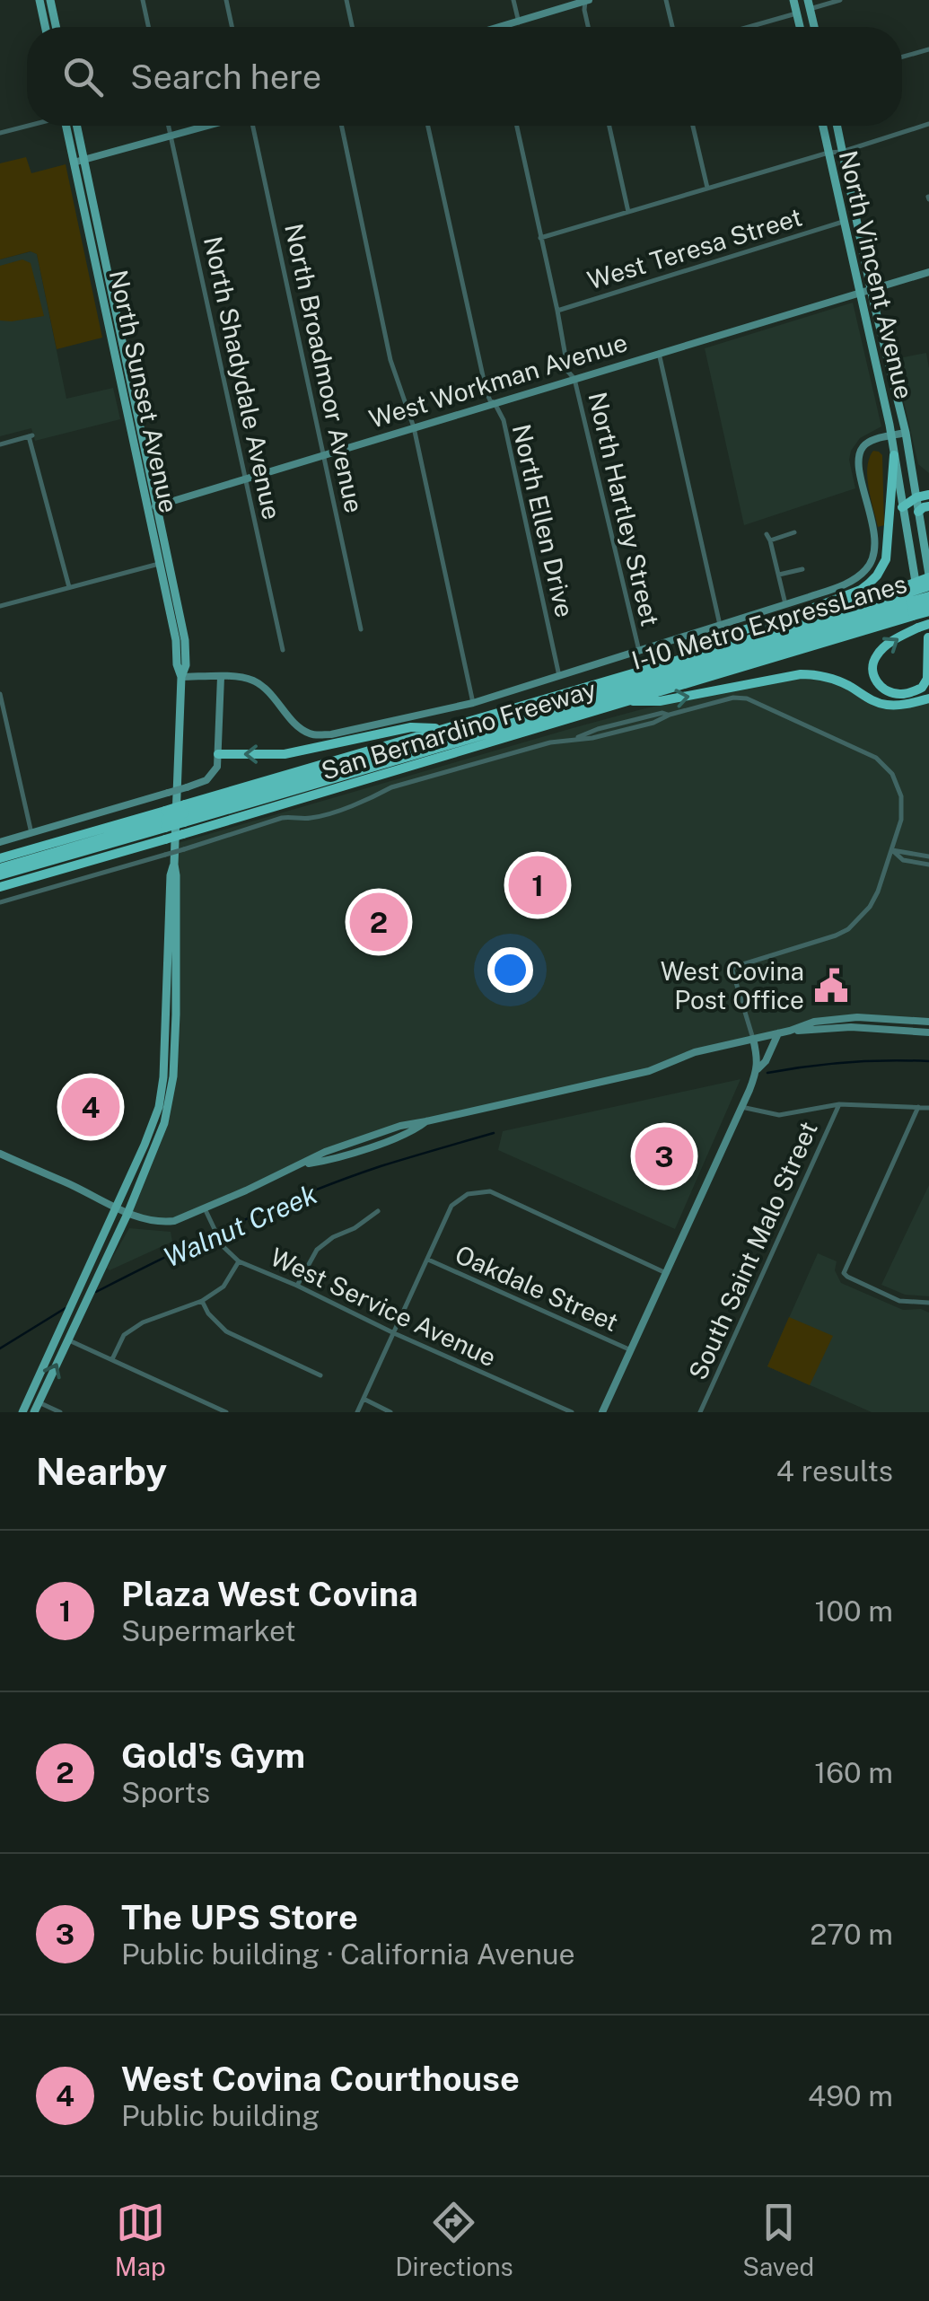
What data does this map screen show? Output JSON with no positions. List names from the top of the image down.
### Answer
{
  "streets": {
    "highway": ["I-10 Metro ExpressLanes", "San Bernardino Freeway"],
    "main road": ["North Vincent Avenue", "North Sunset Avenue"],
    "street": [
      "West Teresa Street",
      "North Broadmoor Avenue",
      "North Shadydale Avenue",
      "West Workman Avenue",
      "North Hartley Street",
      "North Ellen Drive",
      "South Saint Malo Street",
      "Oakdale Street",
      "West Service Avenue"
    ]
  },
  "crossings": [
    ["West Teresa Street", "North Vincent Avenue"],
    ["West Teresa Street", "North Hartley Street"],
    ["North Vincent Avenue", "West Workman Avenue"],
    ["North Vincent Avenue", "I-10 Metro ExpressLanes"],
    ["North Vincent Avenue", "San Bernardino Freeway"],
    ["North Broadmoor Avenue", "West Workman Avenue"],
    ["North Shadydale Avenue", "West Workman Avenue"],
    ["West Workman Avenue", "North Sunset Avenue"],
    ["West Workman Avenue", "North Hartley Street"],
    ["West Workman Avenue", "North Ellen Drive"],
    ["North Sunset Avenue", "I-10 Metro ExpressLanes"],
    ["North Sunset Avenue", "San Bernardino Freeway"],
    ["I-10 Metro ExpressLanes", "San Bernardino Freeway"]
  ],
  "water": ["Walnut Creek"],
  "places": {
    "public building": ["West Covina Post Office"]
  },
  "page": {
    "search": "Search here",
    "pins": [
      "1",
      "2",
      "4",
      "3"
    ],
    "heading": ["Nearby", "4 results"],
    "list": [
      {
        "mark": "1",
        "name": "Plaza West Covina",
        "note": "Supermarket",
        "value": "100 m"
      },
      {
        "mark": "2",
        "name": "Gold's Gym",
        "note": "Sports",
        "value": "160 m"
      },
      {
        "mark": "3",
        "name": "The UPS Store",
        "note": "Public building · California Avenue",
        "value": "270 m"
      },
      {
        "mark": "4",
        "name": "West Covina Courthouse",
        "note": "Public building",
        "value": "490 m"
      }
    ],
    "nav": ["Map", "Directions", "Saved"]
  }
}
